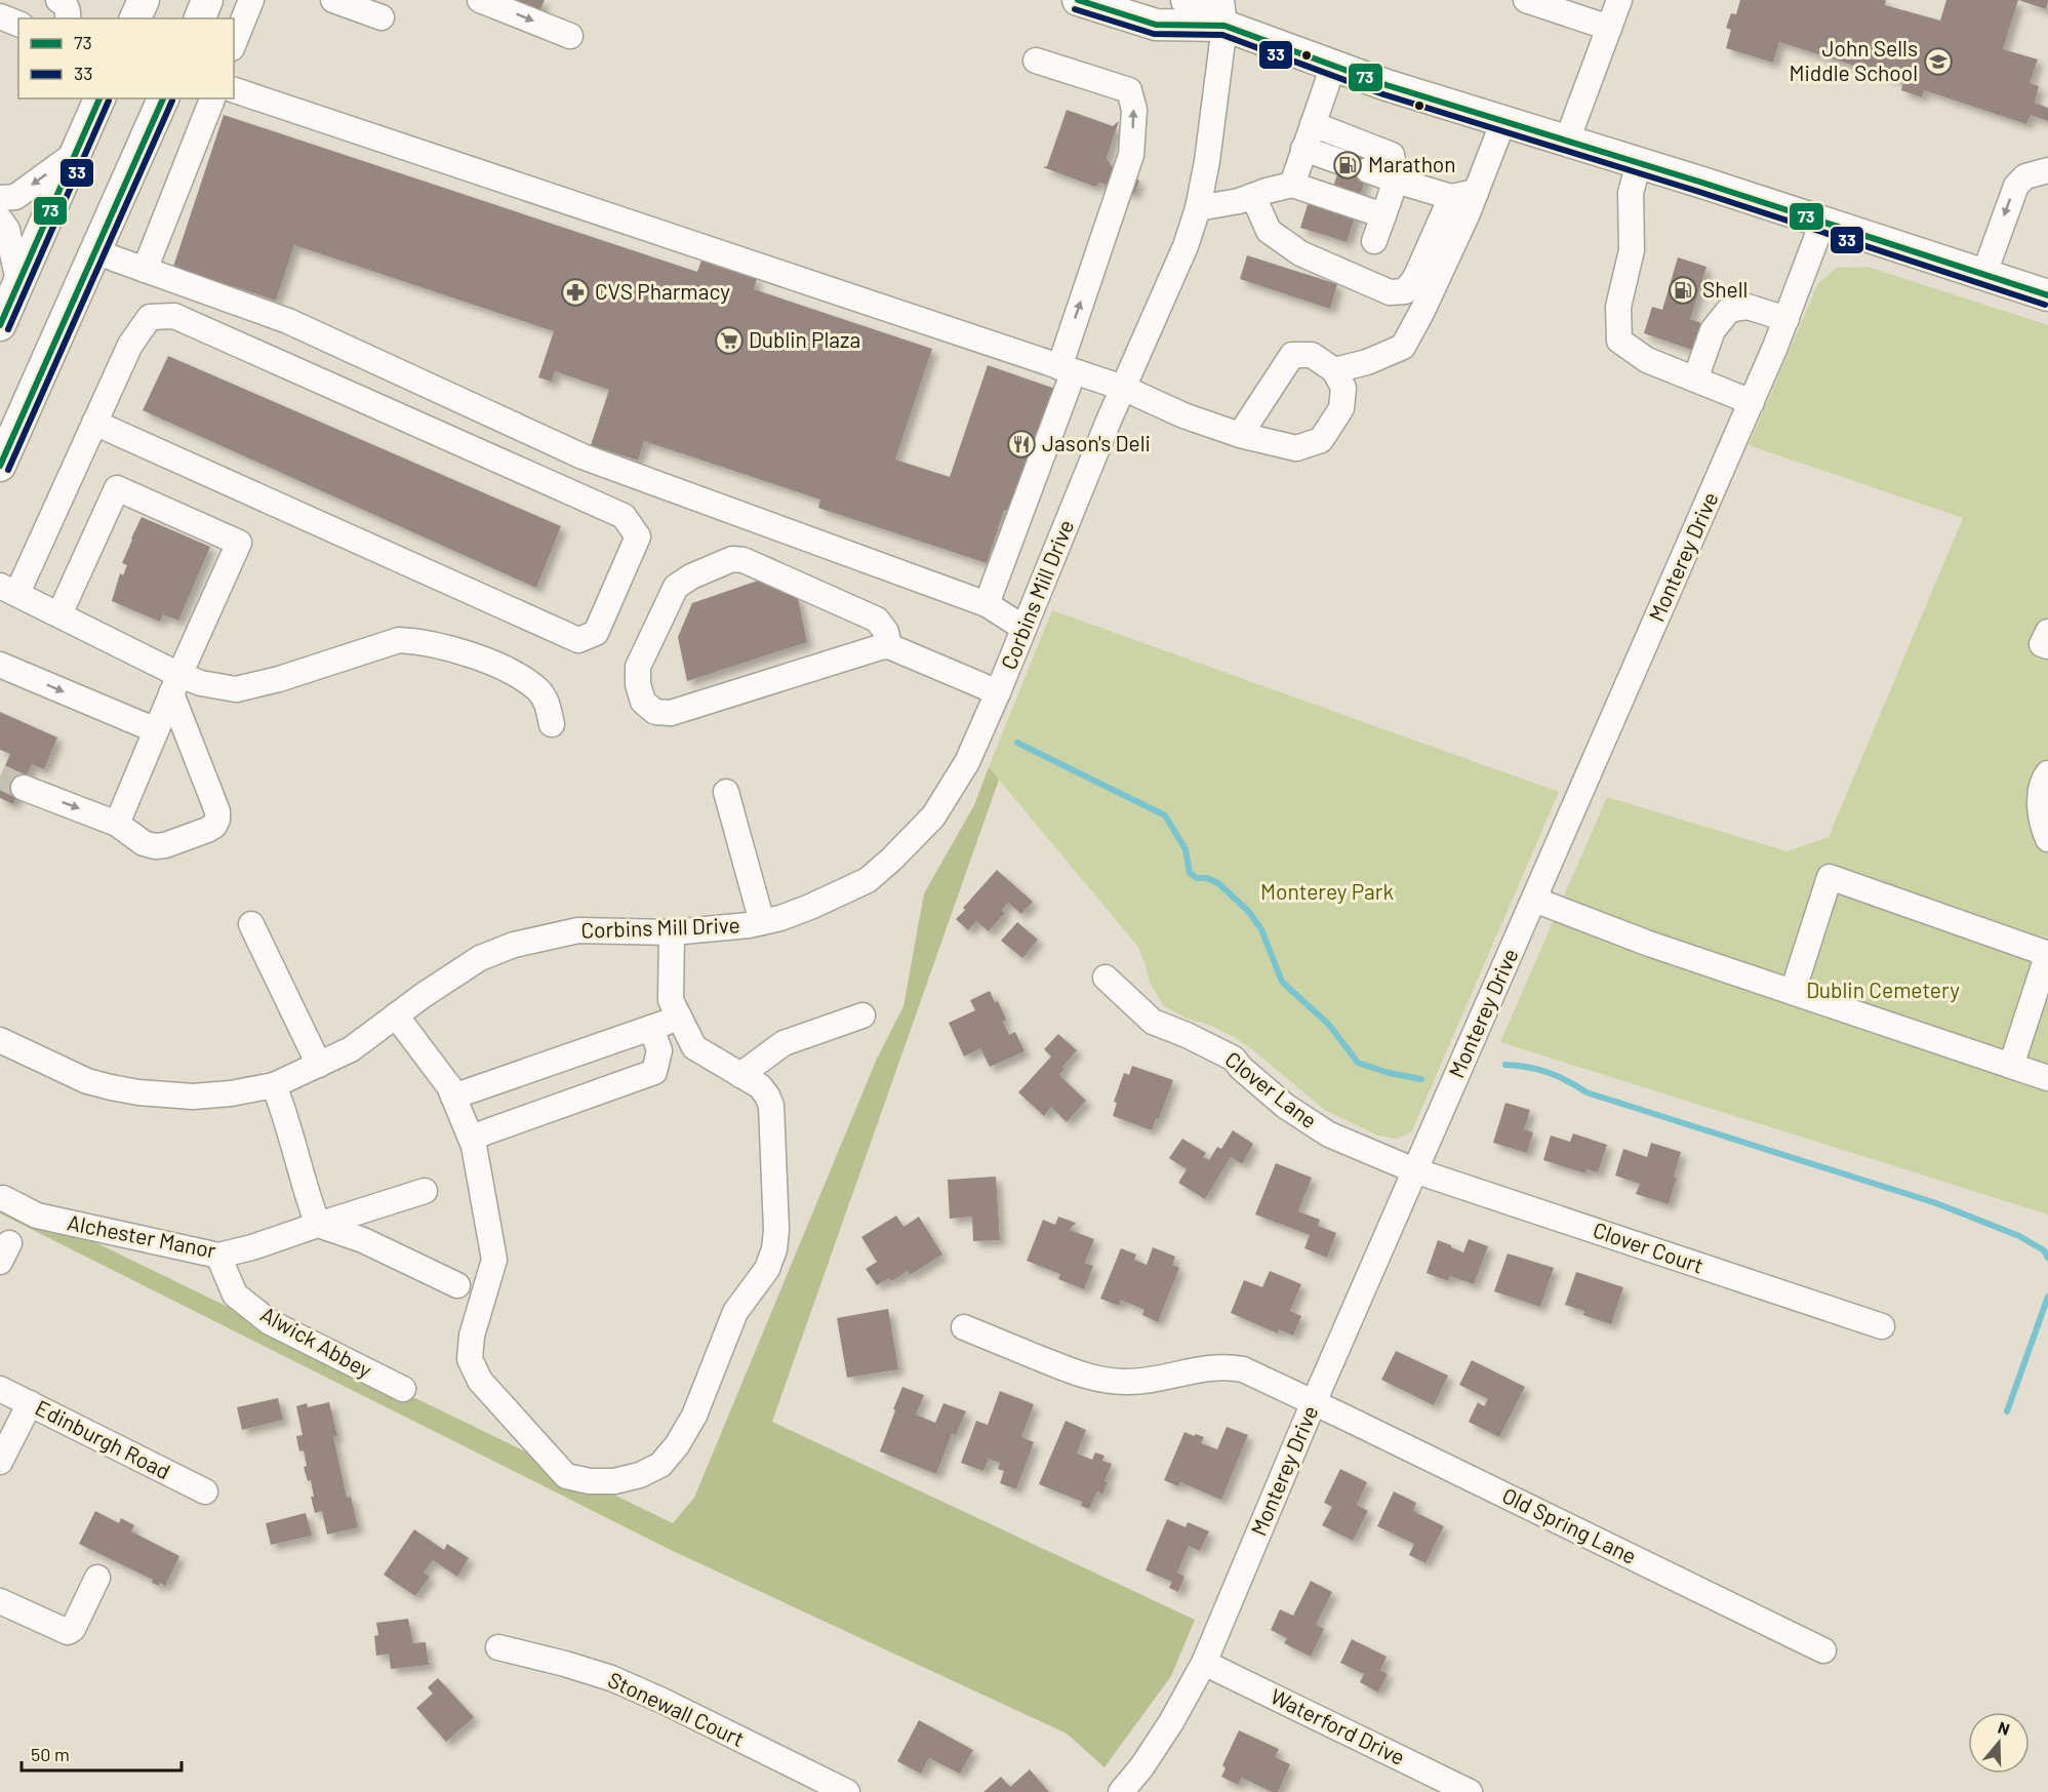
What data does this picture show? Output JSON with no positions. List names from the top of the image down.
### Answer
{
  "streets": {
    "street": [
      "Monterey Drive",
      "Corbins Mill Drive",
      "Clover Lane",
      "Alchester Manor",
      "Clover Court",
      "Alwick Abbey",
      "Edinburgh Road",
      "Old Spring Lane",
      "Stonewall Court",
      "Waterford Drive"
    ]
  },
  "crossings": [
    ["Monterey Drive", "Clover Lane"],
    ["Monterey Drive", "Clover Court"],
    ["Monterey Drive", "Old Spring Lane"],
    ["Monterey Drive", "Waterford Drive"],
    ["Clover Lane", "Clover Court"],
    ["Alchester Manor", "Alwick Abbey"]
  ],
  "parks": ["Monterey Park", "Dublin Cemetery"],
  "places": {
    "school or university": ["John Sells Middle School"],
    "fuel station": ["Marathon", "Shell"],
    "pharmacy": ["CVS Pharmacy"],
    "supermarket": ["Dublin Plaza"],
    "restaurant": ["Jason's Deli"]
  },
  "lines": ["transit line 73", "transit line 33"],
  "legend": ["73", "33"],
  "scale_bar": "50 m",
  "north": "top"
}
